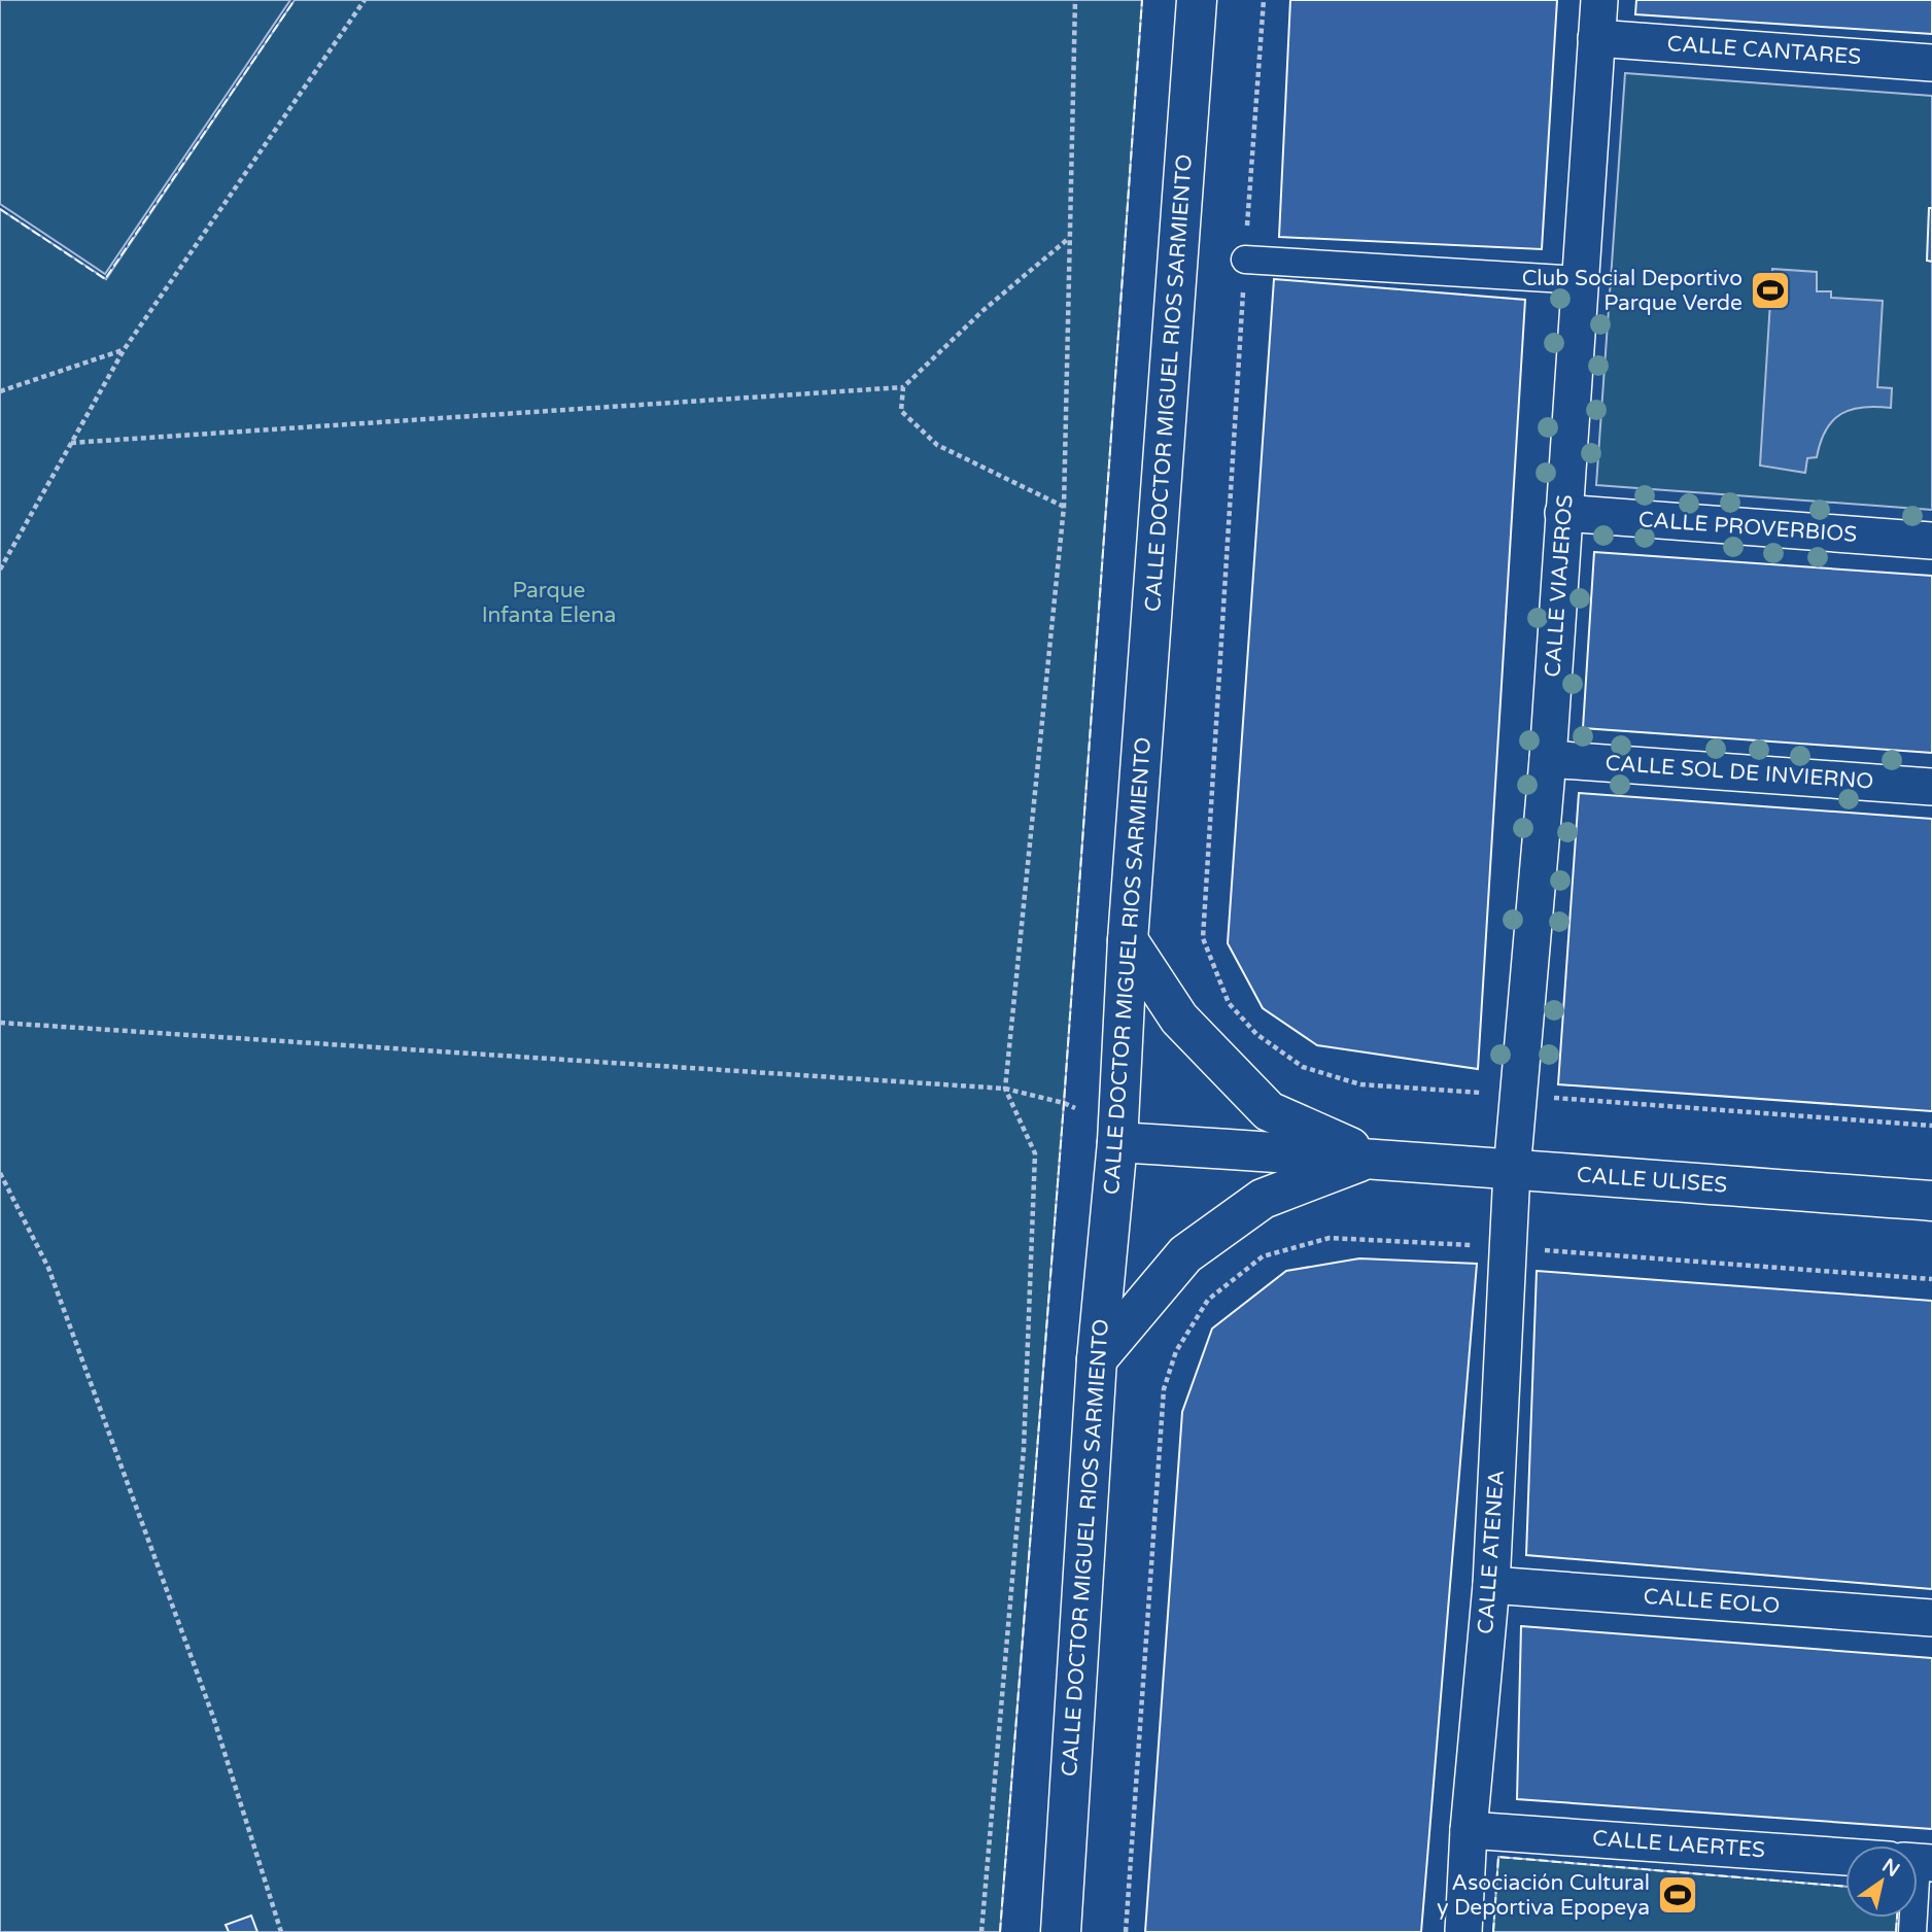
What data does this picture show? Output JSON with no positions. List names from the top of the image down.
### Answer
{
  "streets": {
    "main road": ["CALLE DOCTOR MIGUEL RIOS SARMIENTO", "CALLE ULISES"],
    "street": [
      "CALLE CANTARES",
      "CALLE PROVERBIOS",
      "CALLE VIAJEROS",
      "CALLE SOL DE INVIERNO",
      "CALLE ATENEA",
      "CALLE EOLO",
      "CALLE LAERTES"
    ]
  },
  "crossings": [
    ["CALLE CANTARES", "CALLE VIAJEROS"],
    ["CALLE DOCTOR MIGUEL RIOS SARMIENTO", "CALLE ULISES"],
    ["CALLE PROVERBIOS", "CALLE VIAJEROS"],
    ["CALLE VIAJEROS", "CALLE SOL DE INVIERNO"],
    ["CALLE VIAJEROS", "CALLE ULISES"],
    ["CALLE VIAJEROS", "CALLE ATENEA"],
    ["CALLE ULISES", "CALLE ATENEA"],
    ["CALLE ATENEA", "CALLE EOLO"],
    ["CALLE ATENEA", "CALLE LAERTES"]
  ],
  "parks": ["Parque Infanta Elena"],
  "places": {
    "sports": ["Club Social Deportivo Parque Verde", "Asociación Cultural y Deportiva Epopeya"]
  },
  "north": "top right"
}
